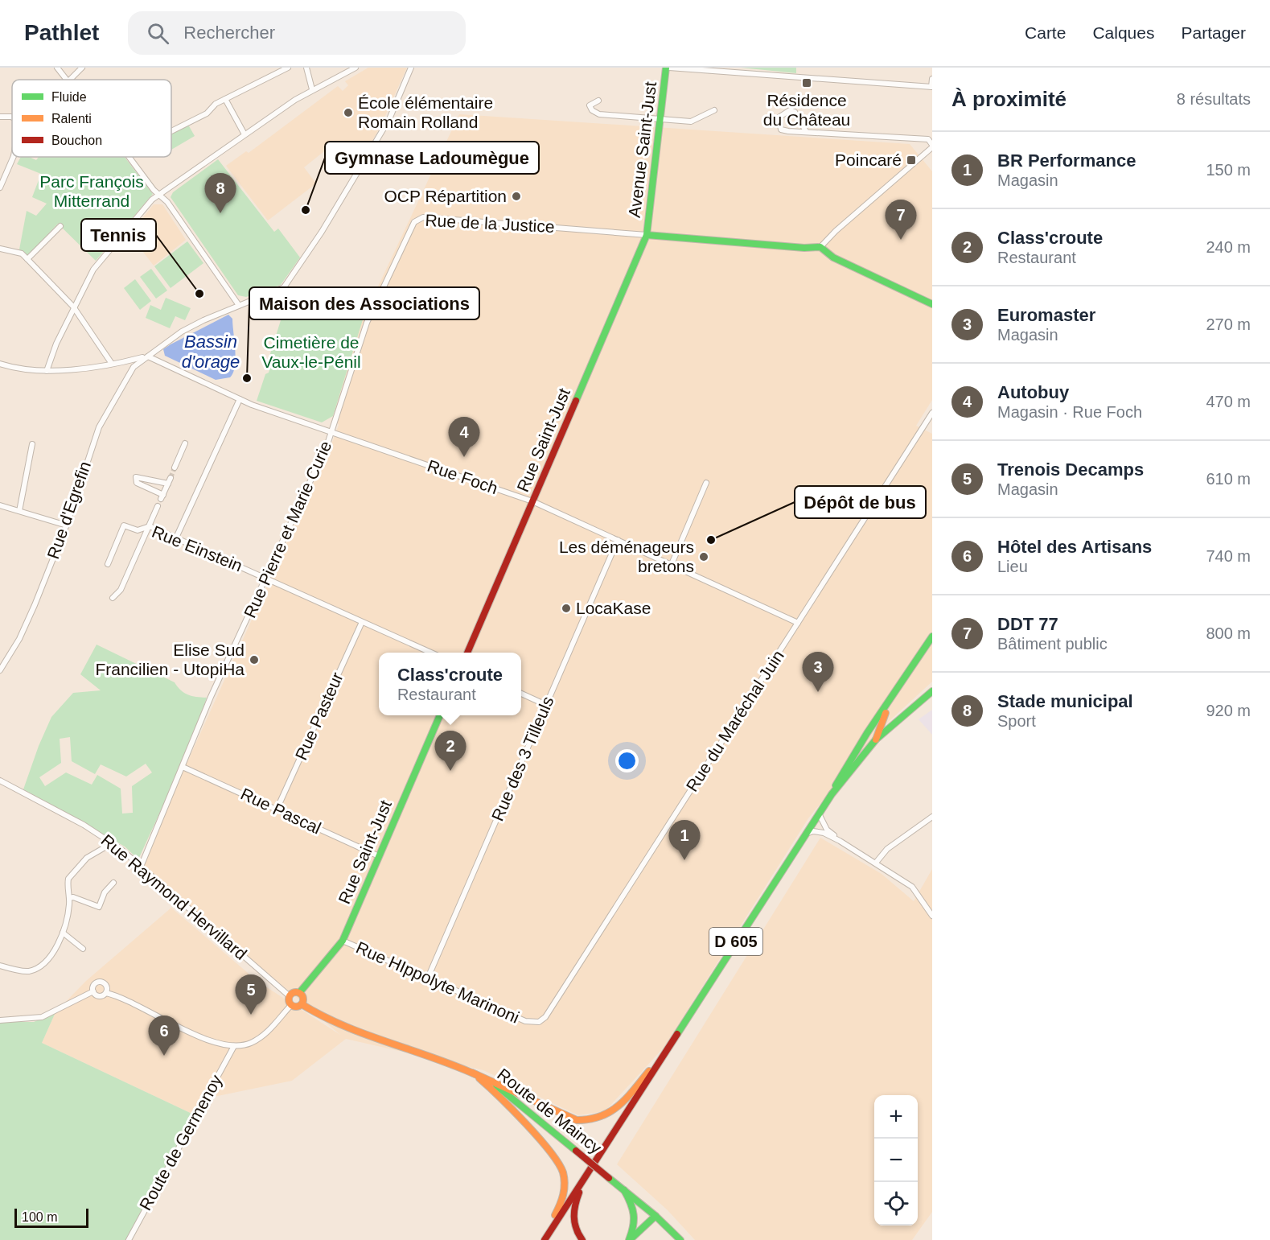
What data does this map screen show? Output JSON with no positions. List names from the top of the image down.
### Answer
{
  "streets": {
    "street": [
      "Avenue Saint-Just",
      "Rue de la Justice",
      "Rue Saint-Just",
      "Rue Foch",
      "Rue d'Egrefin",
      "Rue Pierre et Marie Curie",
      "Rue Einstein",
      "Rue Pasteur",
      "Rue du Maréchal Juin",
      "Rue des 3 Tilleuls",
      "Rue Pascal",
      "Rue Raymond Hervillard",
      "D 605",
      "Rue HIppolyte Marinoni",
      "Route de Maincy",
      "Route de Germenoy"
    ]
  },
  "crossings": [
    ["Avenue Saint-Just", "Rue de la Justice"],
    ["Avenue Saint-Just", "Rue Saint-Just"],
    ["Rue de la Justice", "Rue Saint-Just"],
    ["Rue de la Justice", "Rue Foch"],
    ["Rue de la Justice", "Rue Pierre et Marie Curie"],
    ["Rue Saint-Just", "Rue Foch"],
    ["Rue Saint-Just", "Rue Pascal"],
    ["Rue Saint-Just", "Rue Raymond Hervillard"],
    ["Rue Saint-Just", "Rue HIppolyte Marinoni"],
    ["Rue Saint-Just", "Route de Maincy"],
    ["Rue Foch", "Rue d'Egrefin"],
    ["Rue Foch", "Rue Pierre et Marie Curie"],
    ["Rue Foch", "Rue du Maréchal Juin"],
    ["Rue Foch", "Rue des 3 Tilleuls"],
    ["Rue Pierre et Marie Curie", "Rue Einstein"],
    ["Rue Pierre et Marie Curie", "Rue Pascal"],
    ["Rue Pierre et Marie Curie", "Rue Raymond Hervillard"],
    ["Rue Einstein", "Rue Pasteur"],
    ["Rue Pasteur", "Rue Pascal"],
    ["Rue du Maréchal Juin", "Rue HIppolyte Marinoni"],
    ["Rue des 3 Tilleuls", "Rue HIppolyte Marinoni"],
    ["Rue Raymond Hervillard", "Route de Maincy"]
  ],
  "water": ["Bassin d'orage"],
  "parks": ["Parc François Mitterrand", "Cimetière de Vaux-le-Pénil"],
  "places": {
    "transit": ["Résidence du Château", "Poincaré"],
    "other": [
      "École élémentaire Romain Rolland",
      "OCP Répartition",
      "Gymnase Ladoumègue",
      "Tennis",
      "Maison des Associations",
      "Dépôt de bus",
      "Les déménageurs bretons",
      "LocaKase",
      "Elise Sud Francilien - UtopiHa"
    ]
  },
  "legend": ["Fluide", "Ralenti", "Bouchon"],
  "scale_bar": "100 m",
  "page": {
    "header": "Pathlet",
    "search": "Rechercher",
    "nav": ["Carte", "Calques", "Partager"],
    "heading": ["À proximité", "8 résultats"],
    "list": [
      {
        "mark": "1",
        "name": "BR Performance",
        "note": "Magasin",
        "value": "150 m"
      },
      {
        "mark": "2",
        "name": "Class'croute",
        "note": "Restaurant",
        "value": "240 m"
      },
      {
        "mark": "3",
        "name": "Euromaster",
        "note": "Magasin",
        "value": "270 m"
      },
      {
        "mark": "4",
        "name": "Autobuy",
        "note": "Magasin · Rue Foch",
        "value": "470 m"
      },
      {
        "mark": "5",
        "name": "Trenois Decamps",
        "note": "Magasin",
        "value": "610 m"
      },
      {
        "mark": "6",
        "name": "Hôtel des Artisans",
        "note": "Lieu",
        "value": "740 m"
      },
      {
        "mark": "7",
        "name": "DDT 77",
        "note": "Bâtiment public",
        "value": "800 m"
      },
      {
        "mark": "8",
        "name": "Stade municipal",
        "note": "Sport",
        "value": "920 m"
      }
    ],
    "pins": [
      "8",
      "7",
      "4",
      "3",
      "2",
      "1",
      "5",
      "6"
    ],
    "popup": ["Class'croute", "Restaurant"],
    "map_buttons": ["+", "−"],
    "scale": "100 m"
  }
}
